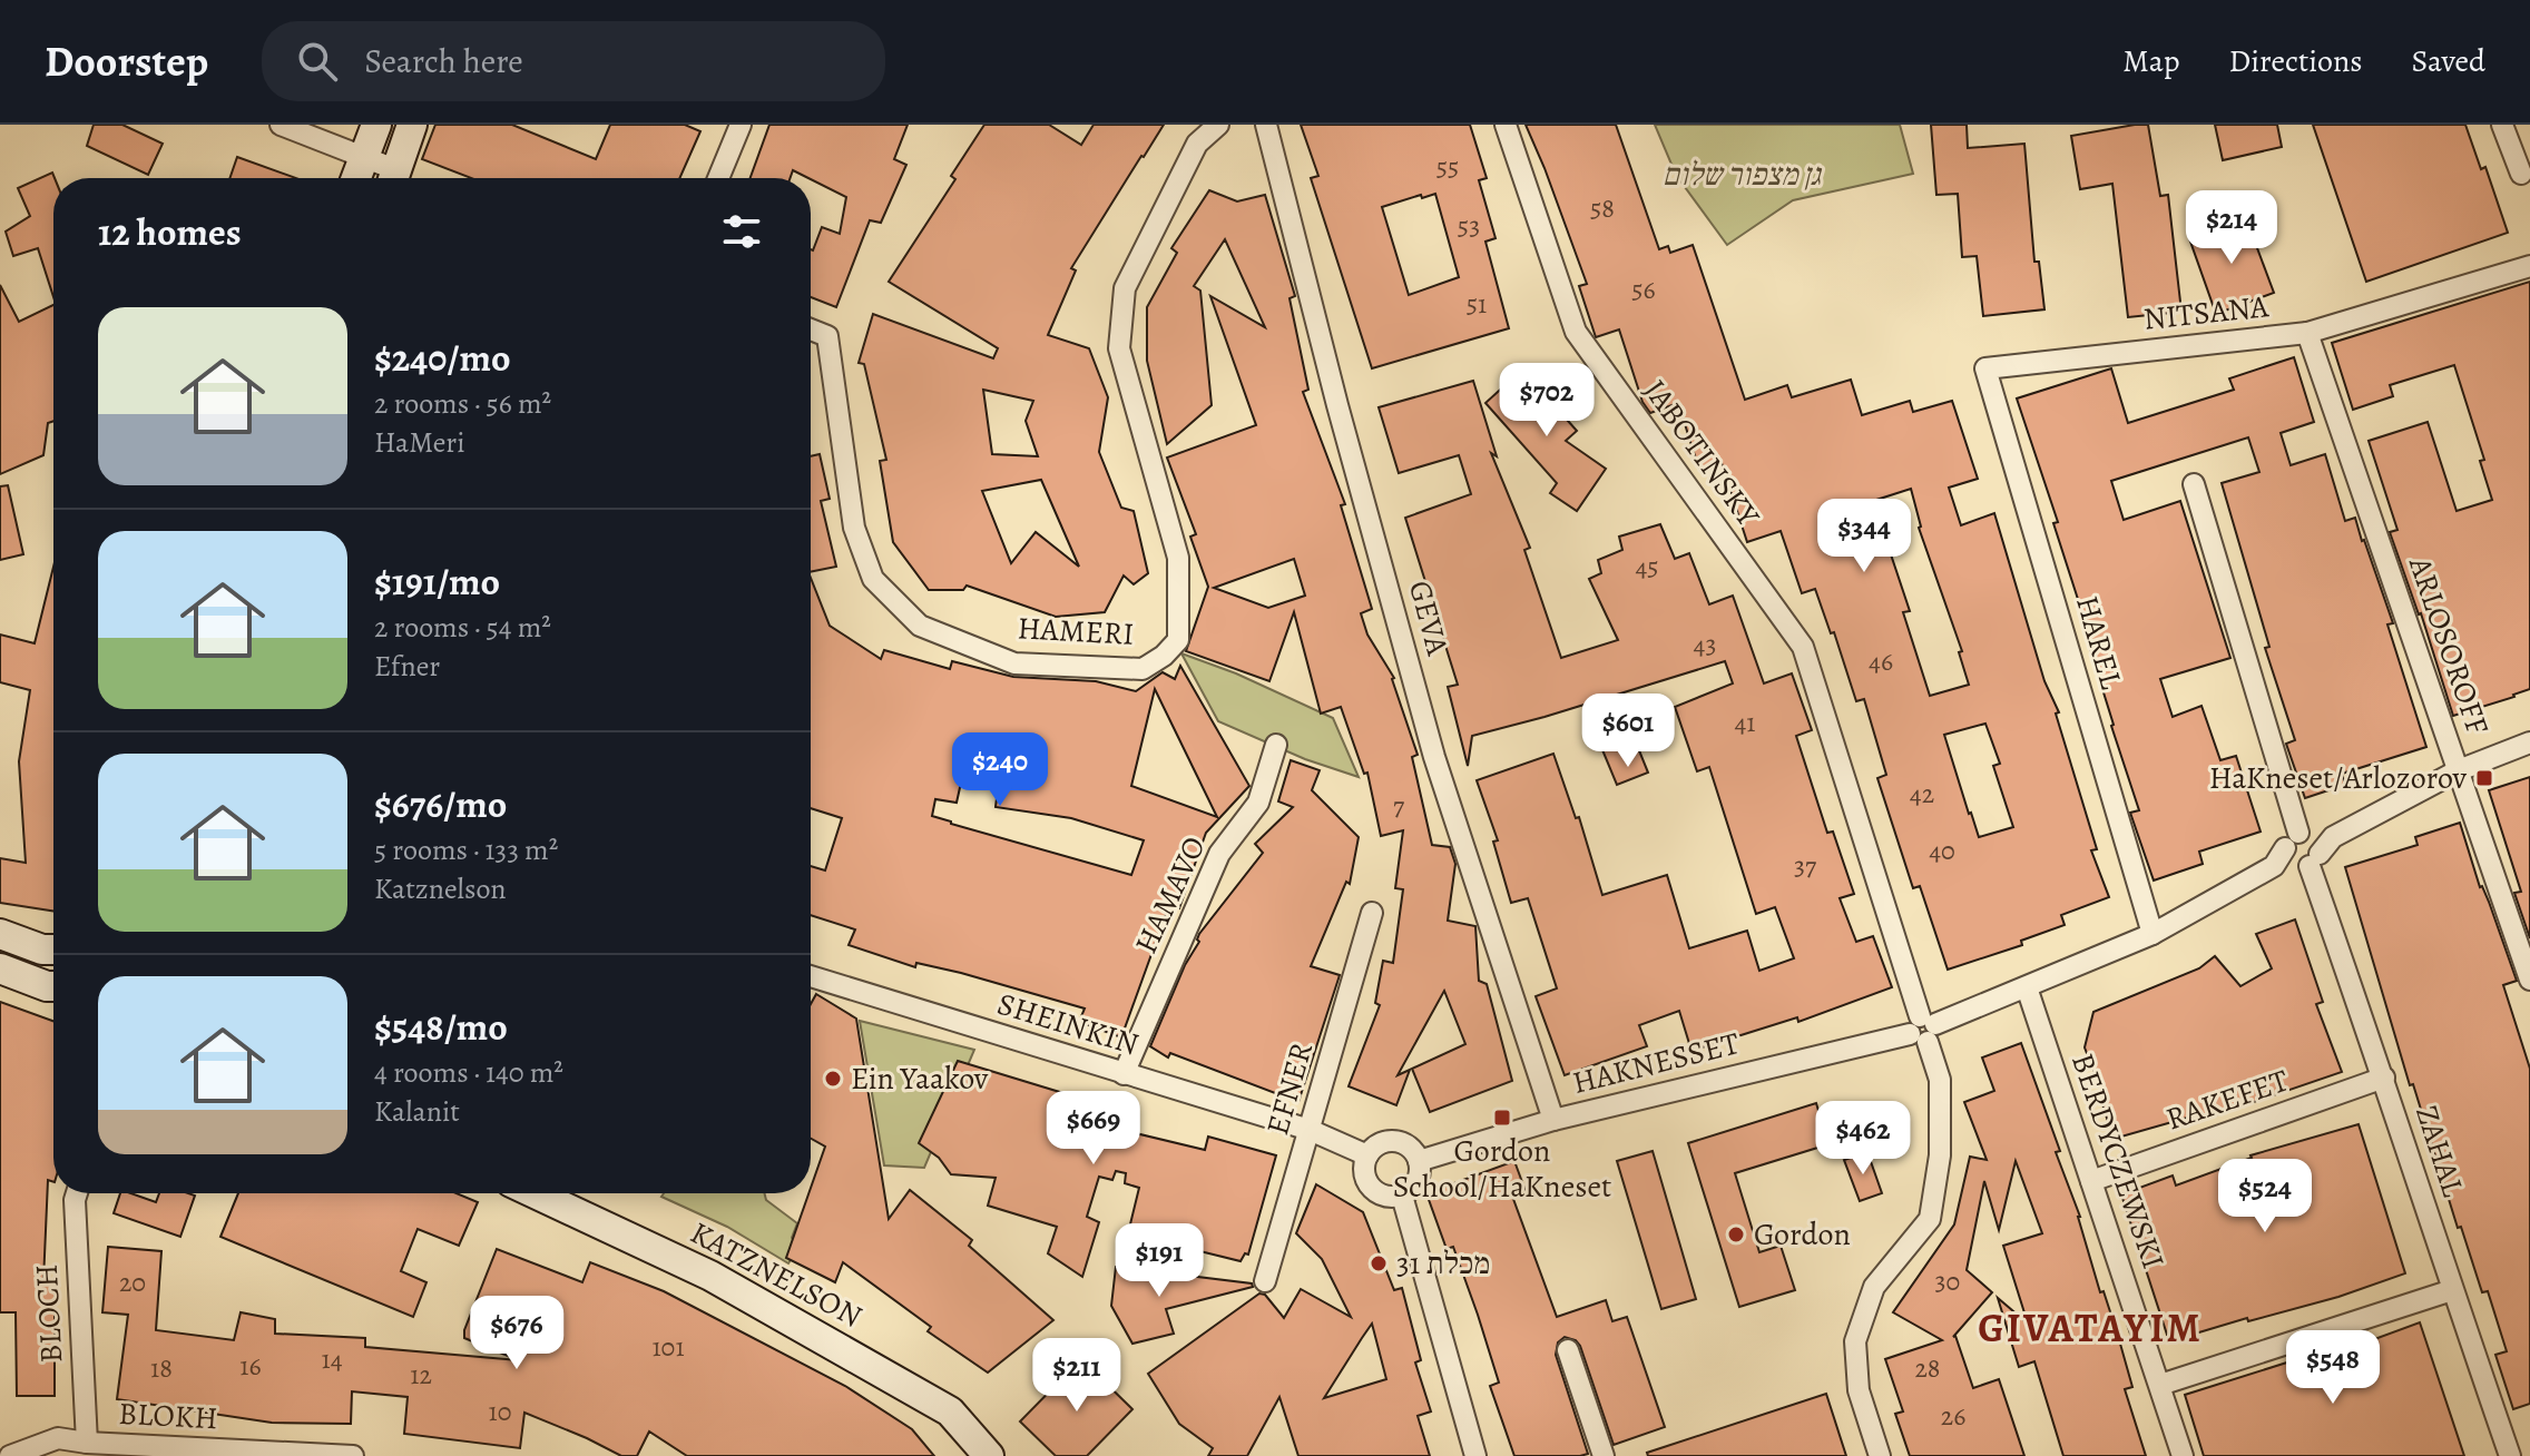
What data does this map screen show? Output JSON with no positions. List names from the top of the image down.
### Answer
{
  "streets": {
    "street": [
      "NITSANA",
      "JABOTINSKY",
      "GEVA",
      "HAMERI",
      "HAREL",
      "ARLOSOROFF",
      "HAMAVO",
      "SHEINKIN",
      "HAKNESSET",
      "EFNER",
      "RAKEFET",
      "ZAHAL",
      "BERDYCZEWSKI",
      "KATZNELSON",
      "BLOCH",
      "BLOKH"
    ]
  },
  "crossings": [
    ["NITSANA", "HAREL"],
    ["NITSANA", "ARLOSOROFF"],
    ["JABOTINSKY", "HAKNESSET"],
    ["GEVA", "HAKNESSET"],
    ["HAREL", "HAKNESSET"],
    ["ARLOSOROFF", "HAKNESSET"],
    ["HAMAVO", "SHEINKIN"],
    ["SHEINKIN", "HAKNESSET"],
    ["SHEINKIN", "EFNER"],
    ["HAKNESSET", "ZAHAL"],
    ["HAKNESSET", "BERDYCZEWSKI"],
    ["RAKEFET", "ZAHAL"],
    ["RAKEFET", "BERDYCZEWSKI"],
    ["BLOCH", "BLOKH"]
  ],
  "districts": ["GIVATAYIM"],
  "parks": ["גן מצפור שלום"],
  "places": {
    "transit": ["HaKneset/Arlozorov", "Gordon School/HaKneset"],
    "other": ["Ein Yaakov", "Gordon", "מכלת 31"]
  },
  "house_numbers": [
    "55",
    "58",
    "53",
    "56",
    "51",
    "45",
    "43",
    "46",
    "41",
    "42",
    "7",
    "40",
    "37",
    "30",
    "20",
    "101",
    "14",
    "16",
    "18",
    "28",
    "12",
    "10",
    "26"
  ],
  "page": {
    "header": "Doorstep",
    "search": "Search here",
    "nav": ["Map", "Directions", "Saved"],
    "heading": "12 homes",
    "price": [
      "$214",
      "$702",
      "$344",
      "$601",
      "$240",
      "$669",
      "$462",
      "$524",
      "$191",
      "$676",
      "$548",
      "$211"
    ],
    "list": [
      {
        "name": "$240/mo",
        "note": "2 rooms · 56 m² · HaMeri"
      },
      {
        "name": "$191/mo",
        "note": "2 rooms · 54 m² · Efner"
      },
      {
        "name": "$676/mo",
        "note": "5 rooms · 133 m² · Katznelson"
      },
      {
        "name": "$548/mo",
        "note": "4 rooms · 140 m² · Kalanit"
      }
    ]
  }
}
